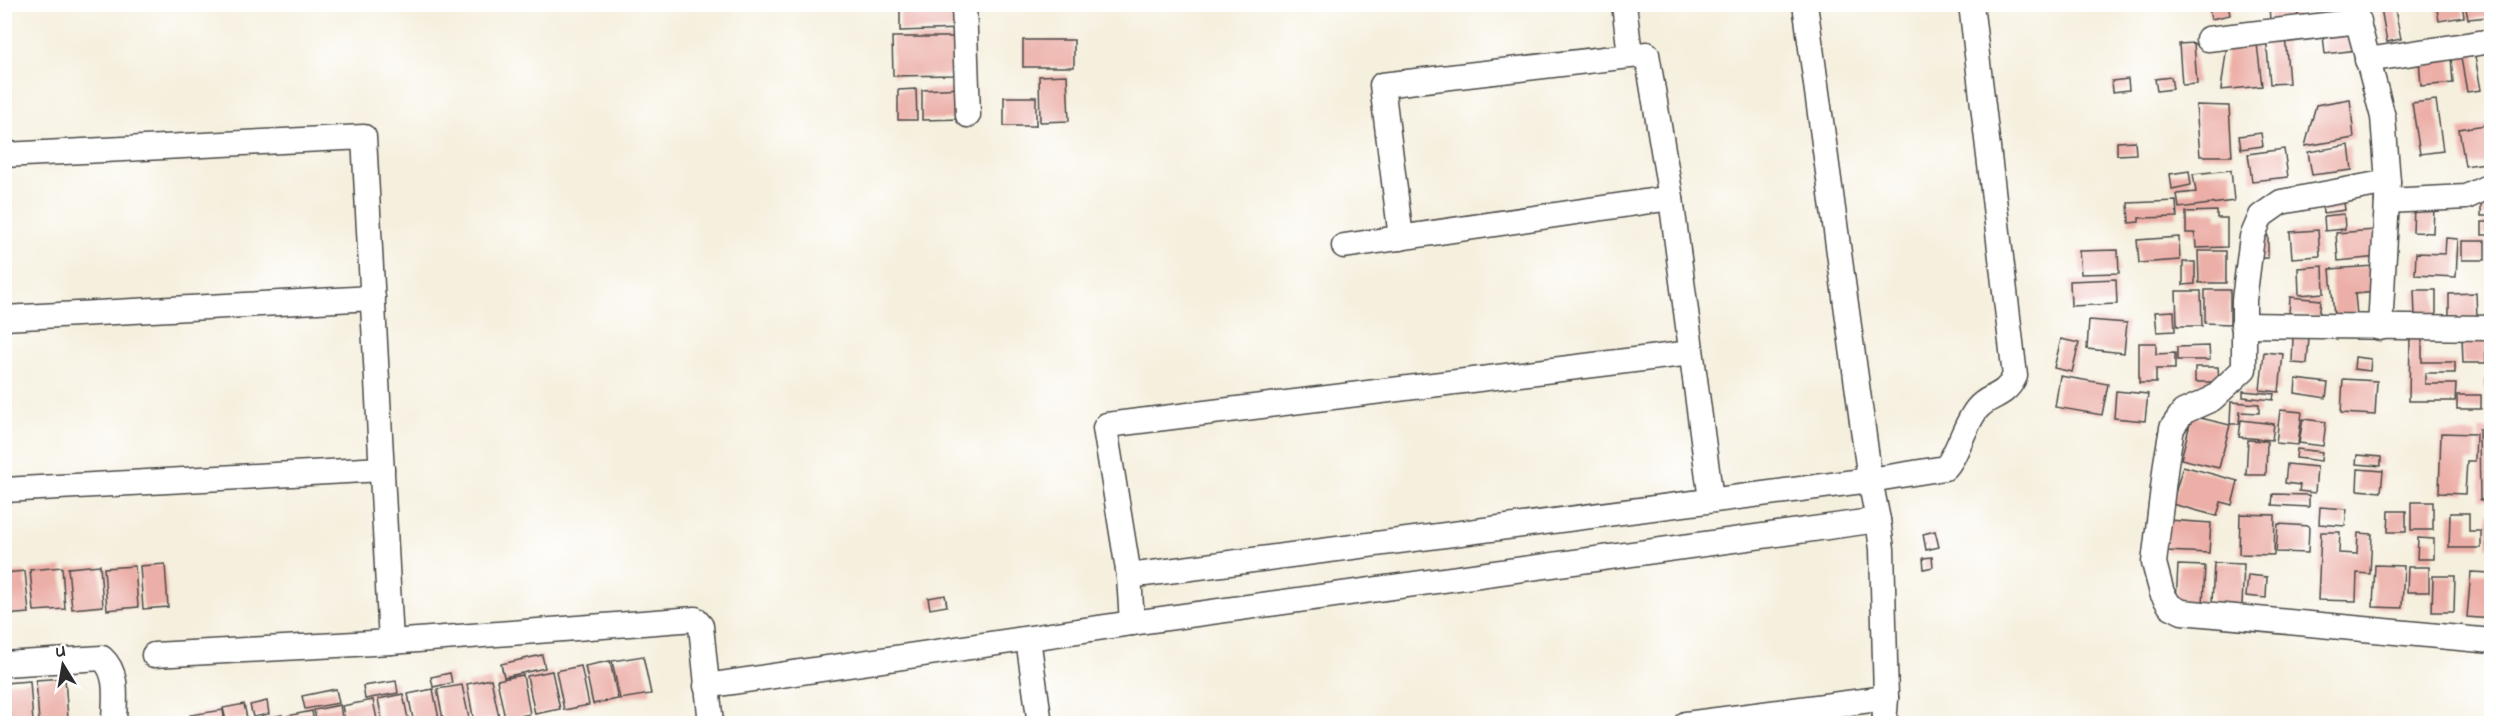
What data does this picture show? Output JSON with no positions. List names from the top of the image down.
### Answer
{
  "north": "top"
}
